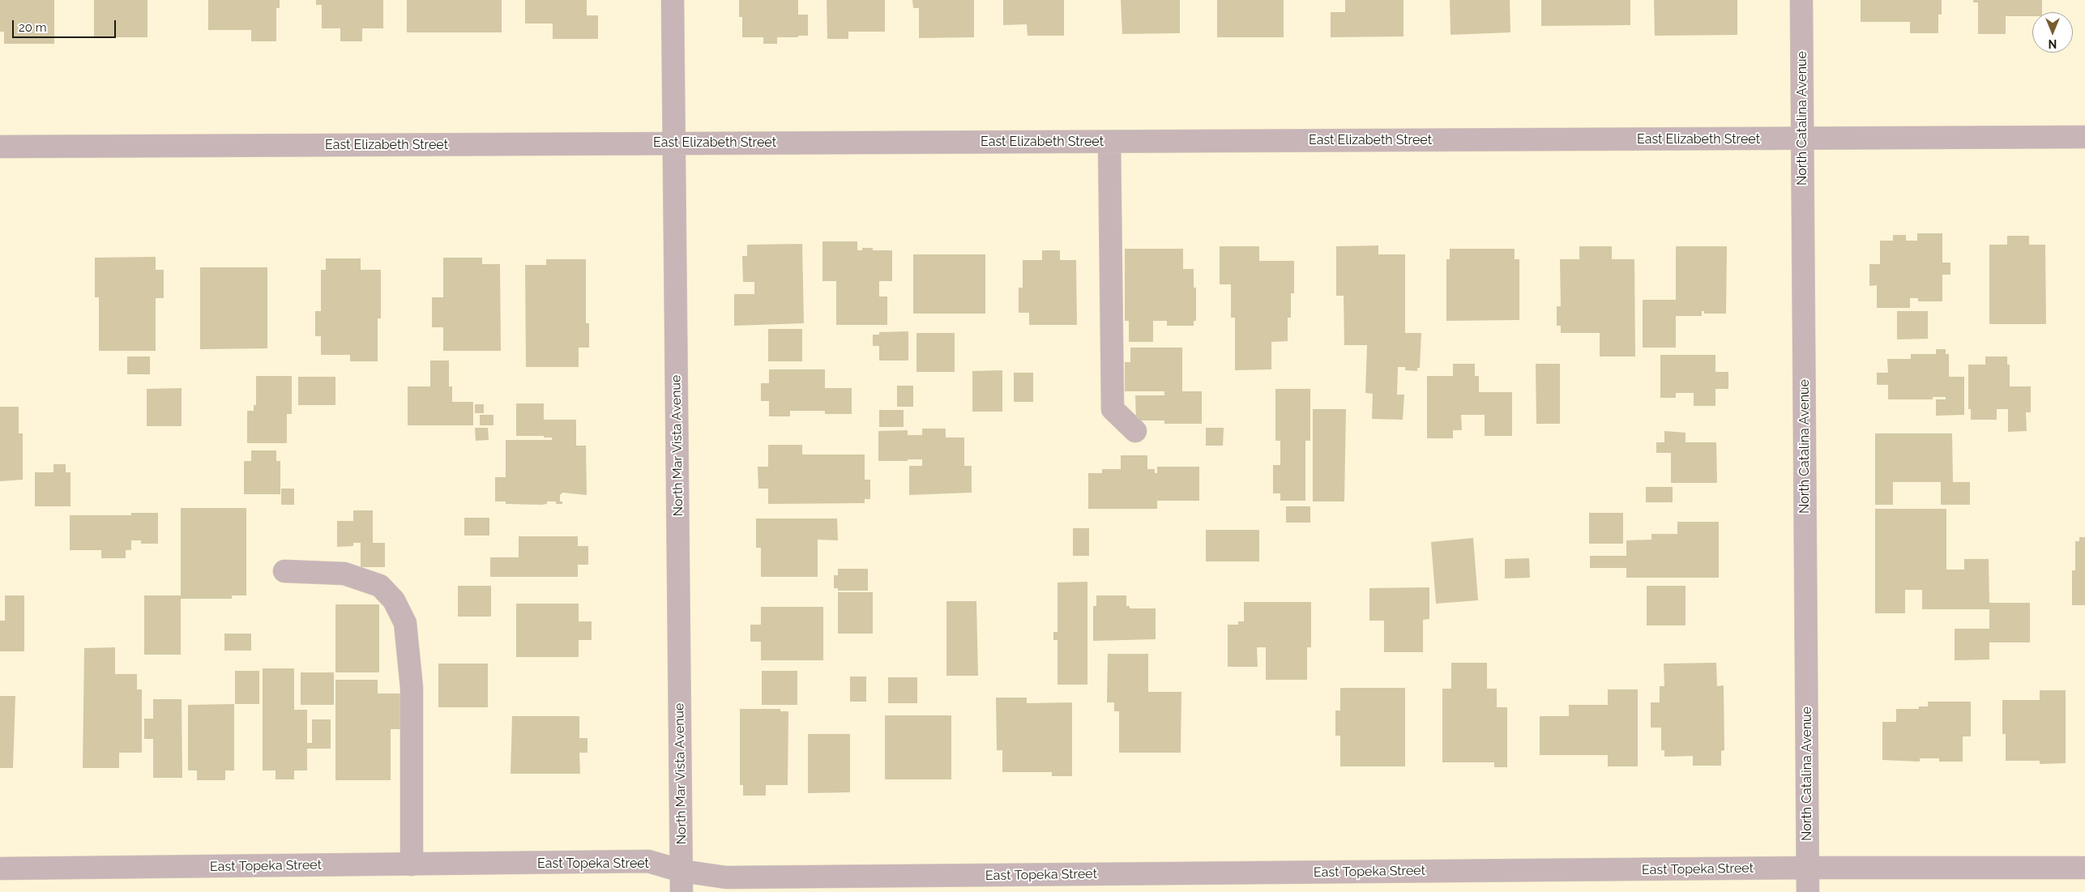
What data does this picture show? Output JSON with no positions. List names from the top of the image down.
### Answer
{
  "streets": {
    "street": [
      "North Catalina Avenue",
      "East Elizabeth Street",
      "North Mar Vista Avenue",
      "East Topeka Street"
    ]
  },
  "crossings": [
    ["North Catalina Avenue", "East Elizabeth Street"],
    ["North Catalina Avenue", "East Topeka Street"],
    ["East Elizabeth Street", "North Mar Vista Avenue"],
    ["North Mar Vista Avenue", "East Topeka Street"]
  ],
  "scale_bar": "20 m",
  "north": "bottom"
}
